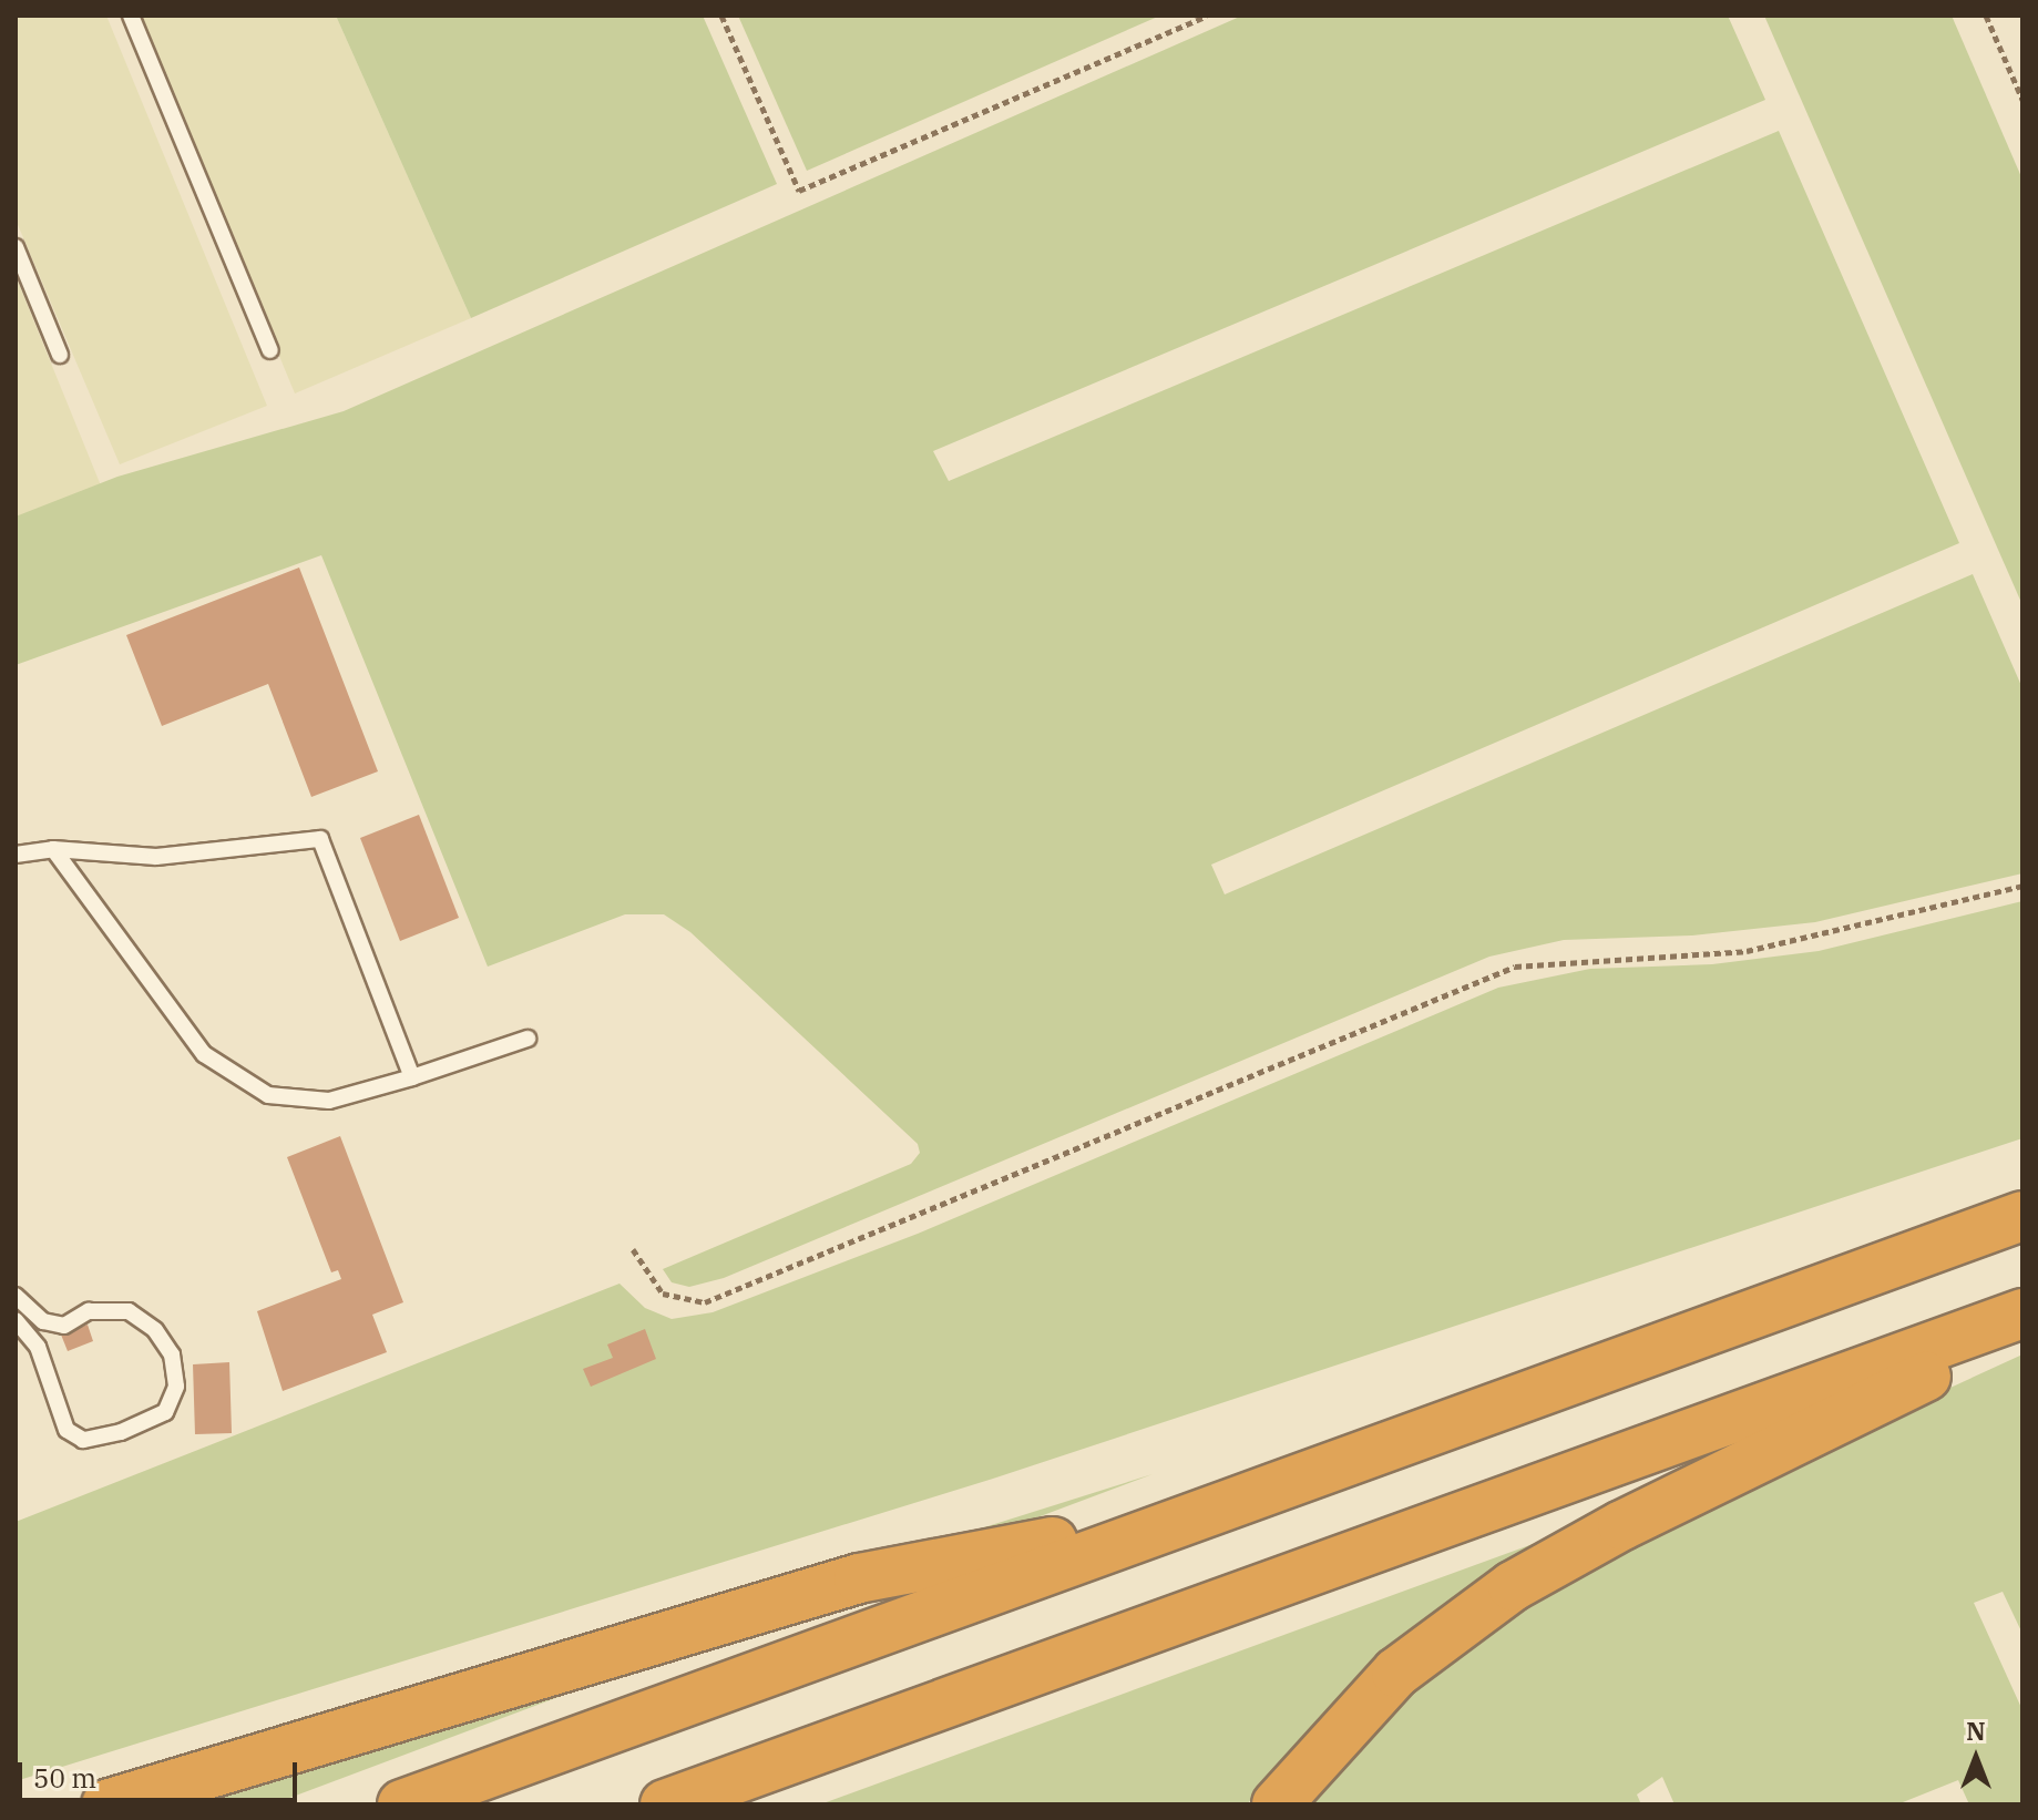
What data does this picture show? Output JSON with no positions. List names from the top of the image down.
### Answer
{
  "scale_bar": "50 m",
  "north": "top"
}
